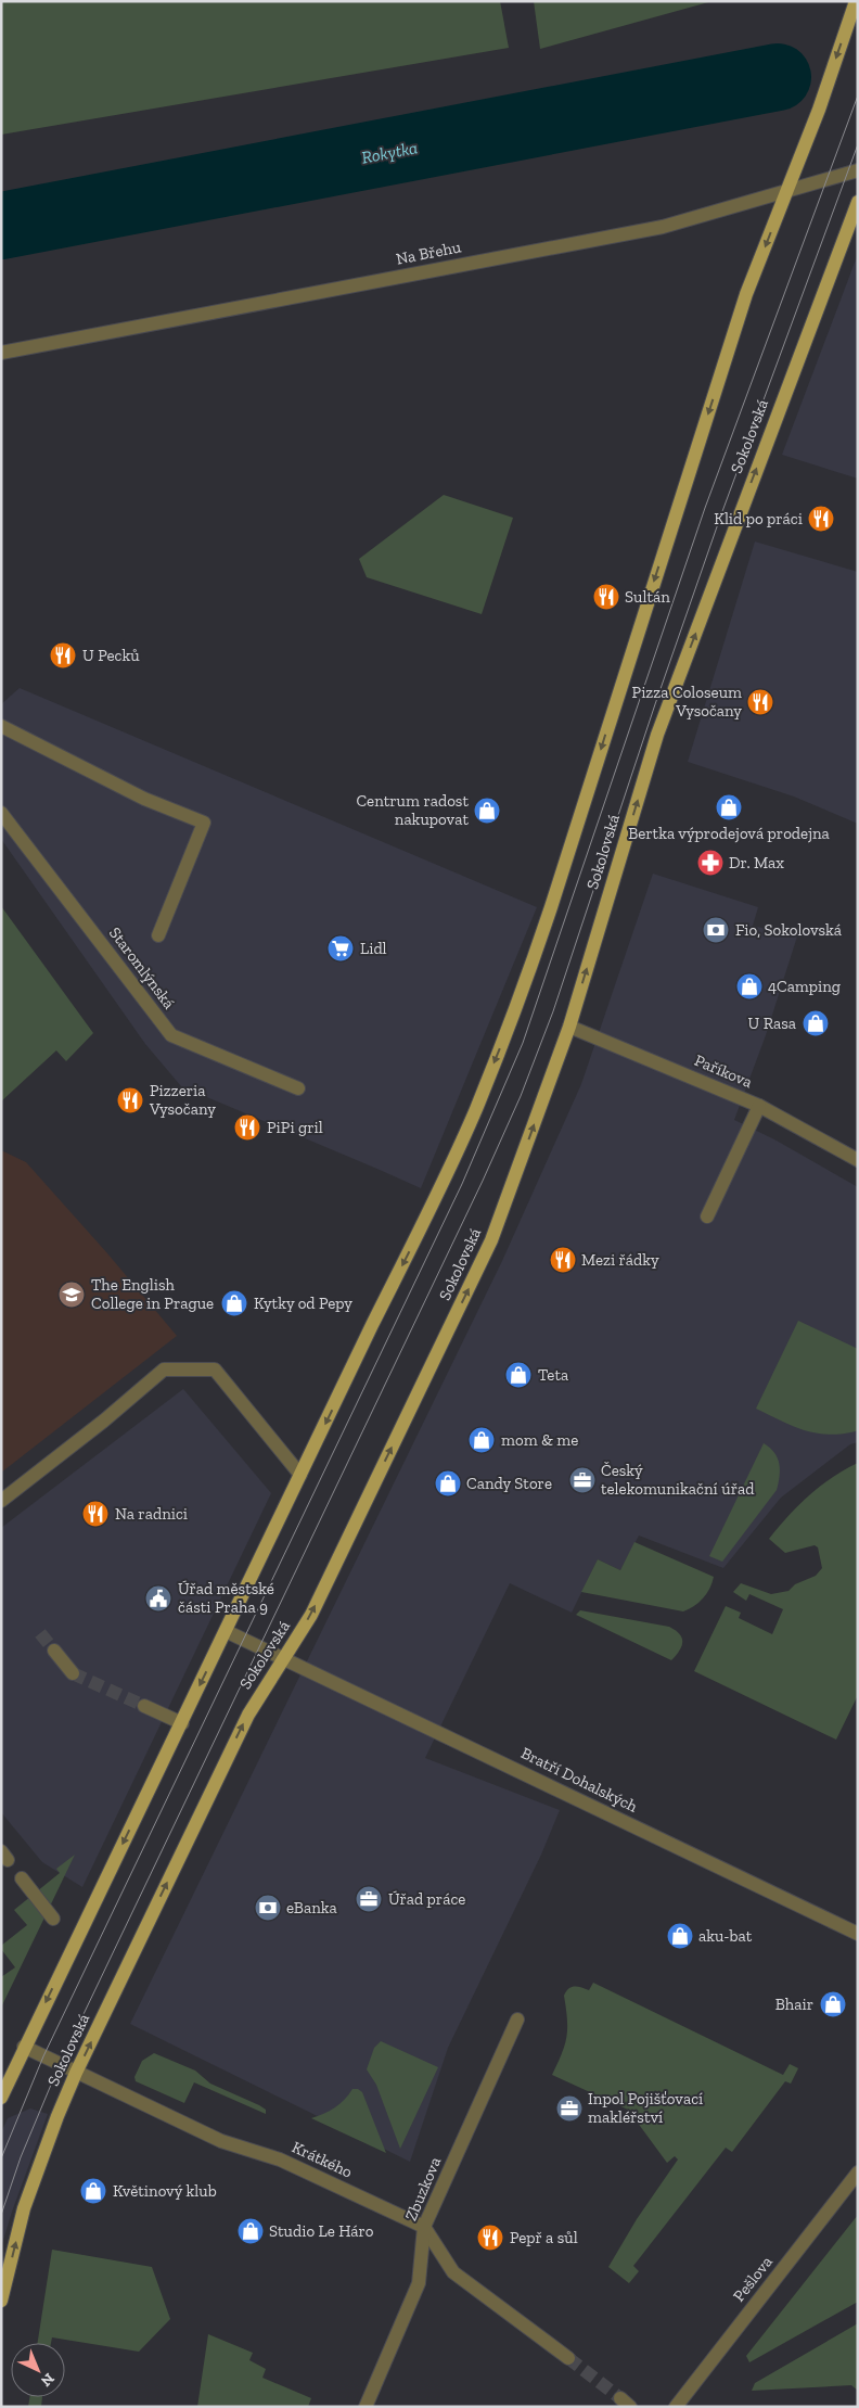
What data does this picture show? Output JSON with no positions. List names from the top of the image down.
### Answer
{
  "streets": {
    "main road": ["Sokolovská"],
    "street": [
      "Na Břehu",
      "Staromlýnská",
      "Paříkova",
      "Bratří Dohalských",
      "Krátkého",
      "Zbuzkova",
      "Pešlova"
    ]
  },
  "crossings": [
    ["Na Břehu", "Sokolovská"],
    ["Sokolovská", "Paříkova"],
    ["Sokolovská", "Bratří Dohalských"],
    ["Sokolovská", "Krátkého"],
    ["Krátkého", "Zbuzkova"]
  ],
  "water": ["Rokytka"],
  "places": {
    "restaurant": [
      "Klid po práci",
      "Sultán",
      "U Pecků",
      "Pizza Coloseum Vysočany",
      "Pizzeria Vysočany",
      "PiPi gril",
      "Mezi řádky",
      "Na radnici",
      "Pepř a sůl"
    ],
    "shop": [
      "Bertka výprodejová prodejna",
      "Centrum radost nakupovat",
      "4Camping",
      "U Rasa",
      "Kytky od Pepy",
      "Teta",
      "mom & me",
      "Candy Store",
      "aku-bat",
      "Bhair",
      "Květinový klub",
      "Studio Le Háro"
    ],
    "pharmacy": ["Dr. Max"],
    "bank": ["Fio, Sokolovská", "eBanka"],
    "supermarket": ["Lidl"],
    "school or university": ["The English College in Prague"],
    "office": ["Český telekomunikační úřad", "Úřad práce", "Inpol Pojišťovací makléřství"],
    "public building": ["Úřad městské části Praha 9"]
  },
  "north": "bottom right"
}
